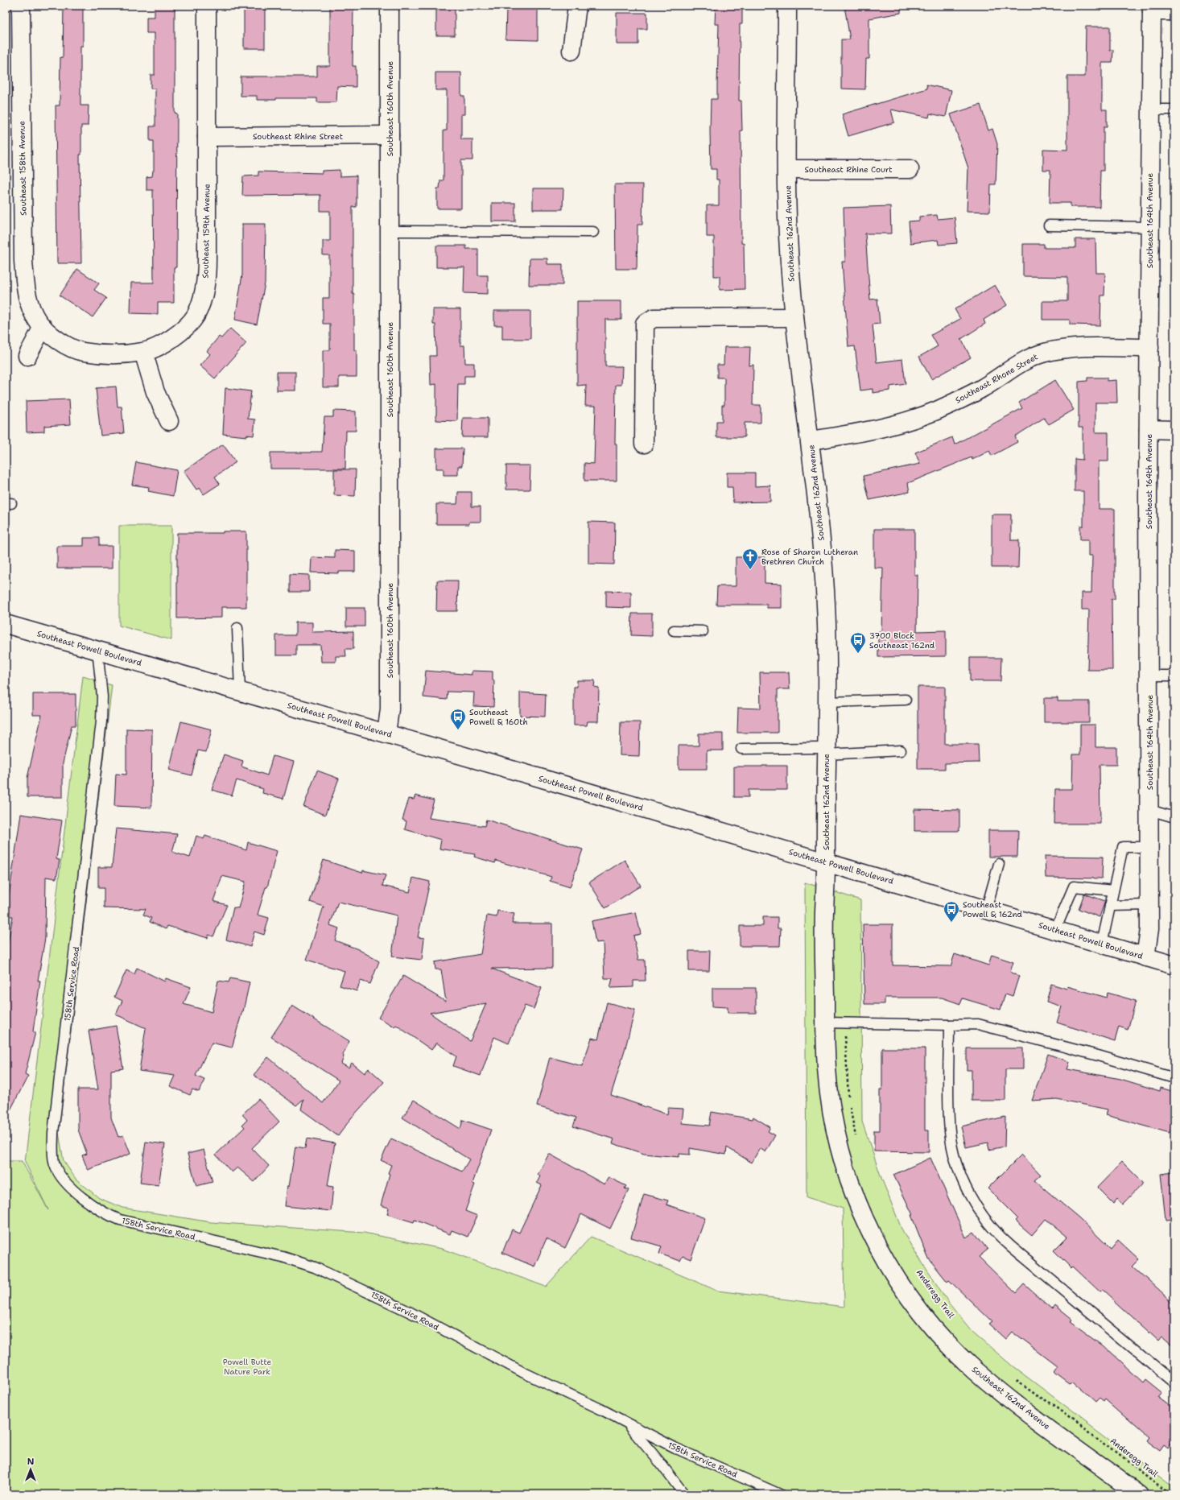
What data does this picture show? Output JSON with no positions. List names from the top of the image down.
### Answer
{
  "streets": {
    "street": [
      "Southeast 160th Avenue",
      "Southeast Rhine Street",
      "Southeast 158th Avenue",
      "Southeast Rhine Court",
      "Southeast 164th Avenue",
      "Southeast 159th Avenue",
      "Southeast 162nd Avenue",
      "Southeast Rhone Street",
      "Southeast Powell Boulevard"
    ],
    "lane": ["158th Service Road"],
    "path": ["Anderegg Trail"]
  },
  "crossings": [
    ["Southeast 160th Avenue", "Southeast Rhine Street"],
    ["Southeast 160th Avenue", "Southeast Powell Boulevard"],
    ["Southeast Rhine Street", "Southeast 159th Avenue"],
    ["Southeast 158th Avenue", "Southeast 159th Avenue"],
    ["Southeast Rhine Court", "Southeast 162nd Avenue"],
    ["Southeast 164th Avenue", "Southeast Rhone Street"],
    ["Southeast 164th Avenue", "Southeast Powell Boulevard"],
    ["Southeast 162nd Avenue", "Southeast Rhone Street"],
    ["Southeast 162nd Avenue", "Southeast Powell Boulevard"],
    ["Southeast Powell Boulevard", "158th Service Road"]
  ],
  "parks": ["Powell Butte Nature Park"],
  "places": {
    "church": ["Rose of Sharon Lutheran Brethren Church"],
    "bus stop": ["3700 Block Southeast 162nd", "Southeast Powell & 160th", "Southeast Powell & 162nd"]
  },
  "north": "top"
}
